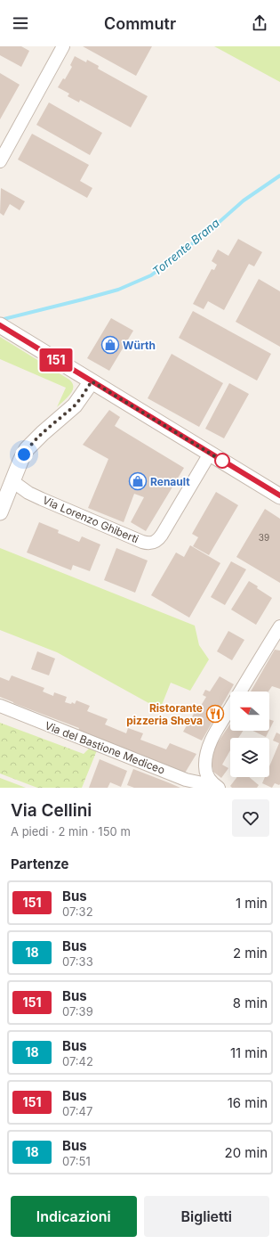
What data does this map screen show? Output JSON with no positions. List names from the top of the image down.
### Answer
{
  "streets": {
    "street": ["Via Lorenzo Ghiberti", "Via del Bastione Mediceo"]
  },
  "water": ["Torrente Brana"],
  "places": {
    "shop": ["Würth", "Renault"],
    "restaurant": ["Ristorante pizzeria Sheva"]
  },
  "lines": ["bus line 151"],
  "house_numbers": ["39"],
  "north": "left",
  "page": {
    "header": "Commutr",
    "on_map": "151",
    "heading": [
      ["Via Cellini", "A piedi · 2 min · 150 m"],
      "Partenze"
    ],
    "list": [
      {
        "mark": "151",
        "name": "Bus",
        "note": "07:32",
        "value": "1 min"
      },
      {
        "mark": "18",
        "name": "Bus",
        "note": "07:33",
        "value": "2 min"
      },
      {
        "mark": "151",
        "name": "Bus",
        "note": "07:39",
        "value": "8 min"
      },
      {
        "mark": "18",
        "name": "Bus",
        "note": "07:42",
        "value": "11 min"
      },
      {
        "mark": "151",
        "name": "Bus",
        "note": "07:47",
        "value": "16 min"
      },
      {
        "mark": "18",
        "name": "Bus",
        "note": "07:51",
        "value": "20 min"
      }
    ],
    "buttons": ["Indicazioni", "Biglietti"]
  }
}
